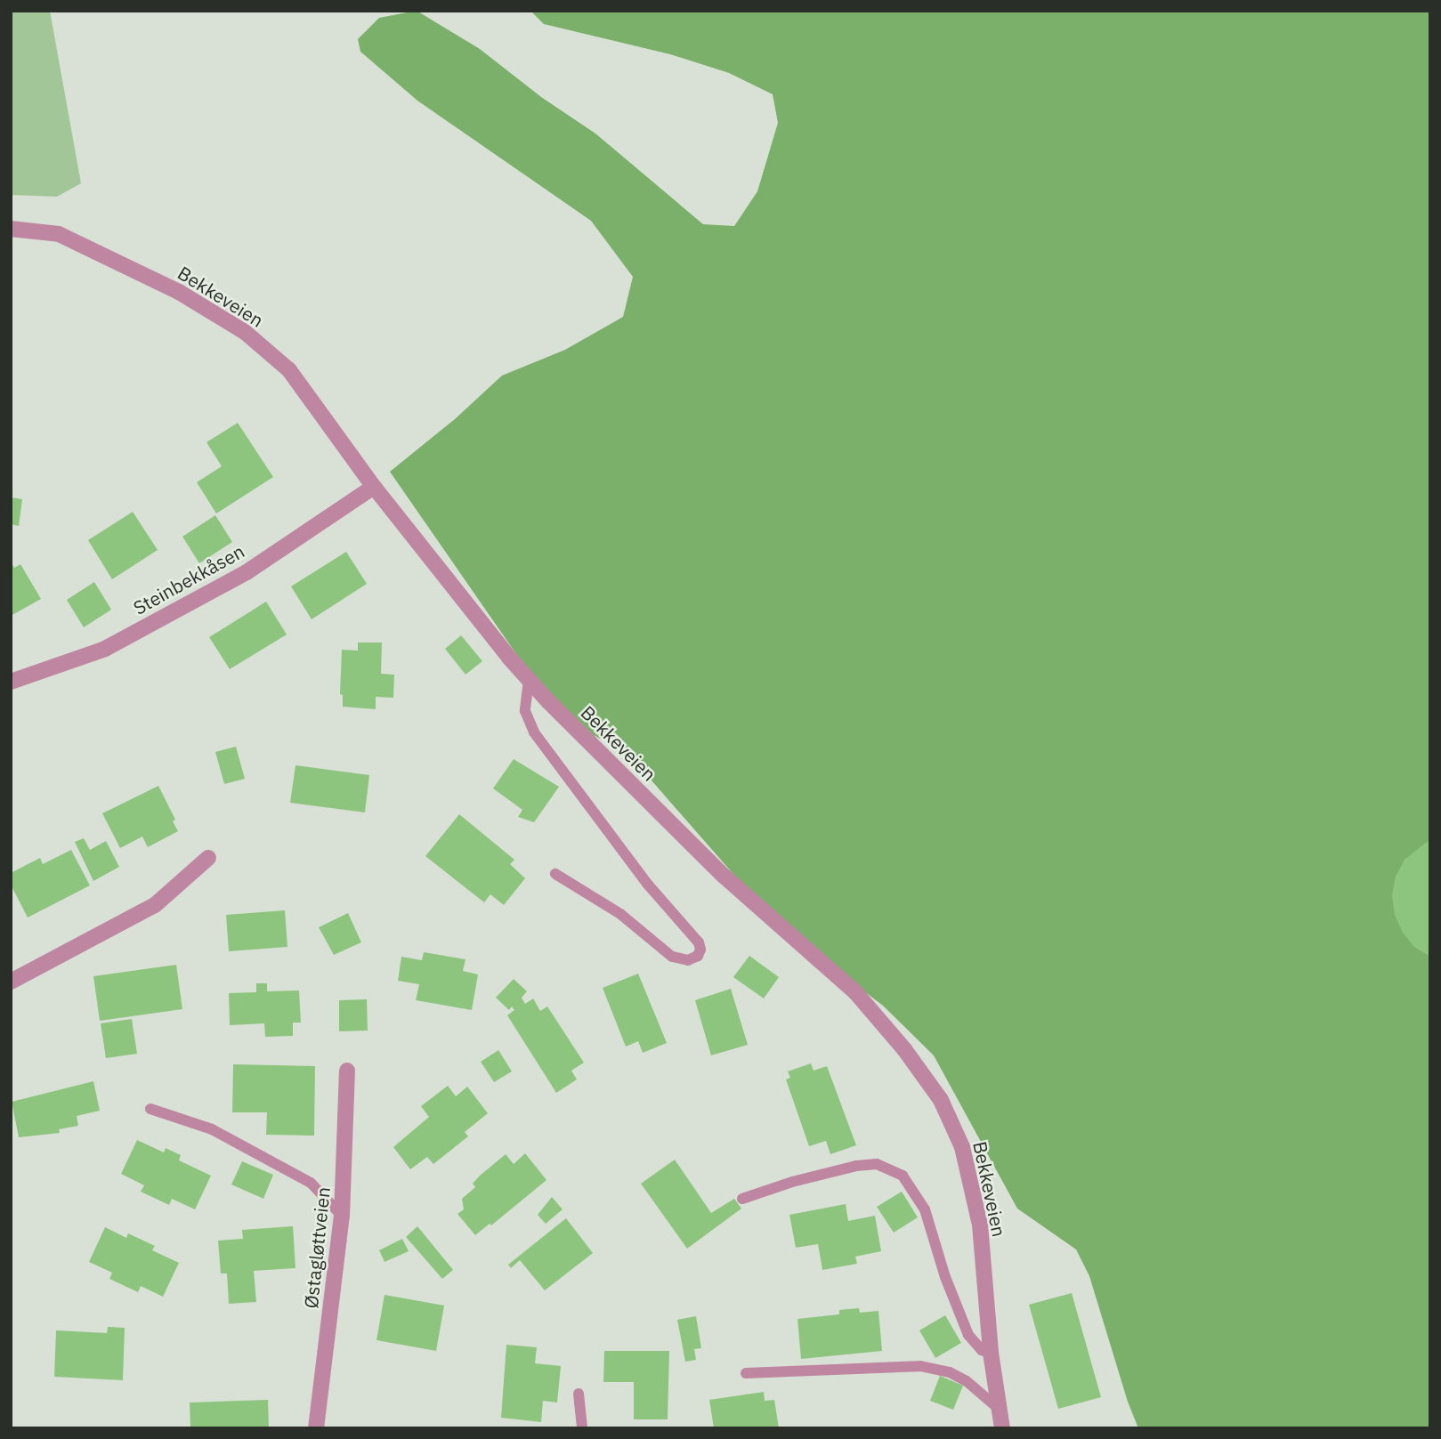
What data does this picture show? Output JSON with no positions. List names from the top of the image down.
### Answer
{
  "streets": {
    "street": ["Bekkeveien", "Steinbekkåsen", "Østagløttveien"]
  },
  "crossings": [
    ["Bekkeveien", "Steinbekkåsen"]
  ]
}
